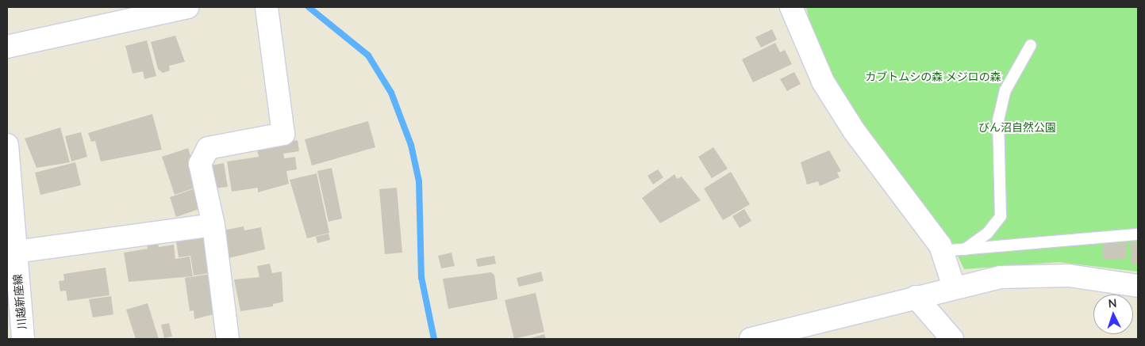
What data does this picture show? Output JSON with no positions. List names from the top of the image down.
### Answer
{
  "streets": {
    "street": ["川越新座線"]
  },
  "parks": ["カブトムシの森 メジロの森", "びん沼自然公園"],
  "north": "top"
}
